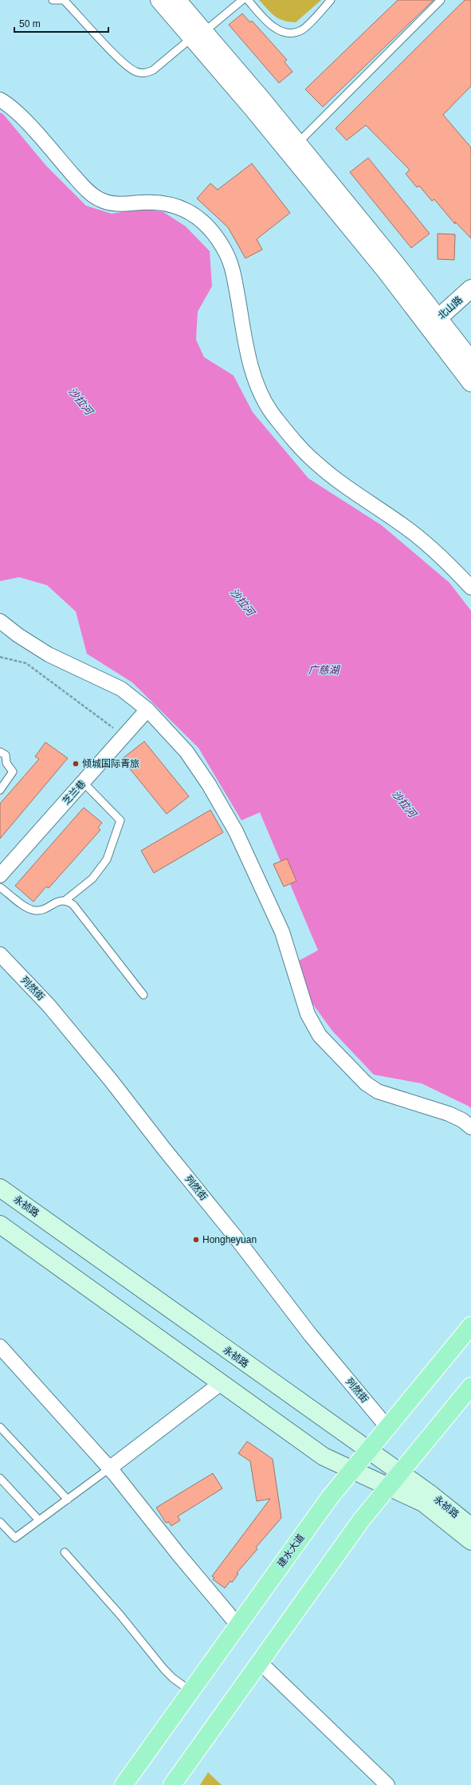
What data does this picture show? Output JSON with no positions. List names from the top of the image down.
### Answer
{
  "streets": {
    "main road": ["永祯路", "建水大道"],
    "street": ["北山路", "芝兰巷", "列然街"]
  },
  "crossings": [
    ["列然街", "建水大道"],
    ["永祯路", "建水大道"]
  ],
  "water": ["沙拉河", "广慈湖"],
  "places": ["倾城国际青旅", "Hongheyuan"],
  "scale_bar": "50 m"
}
